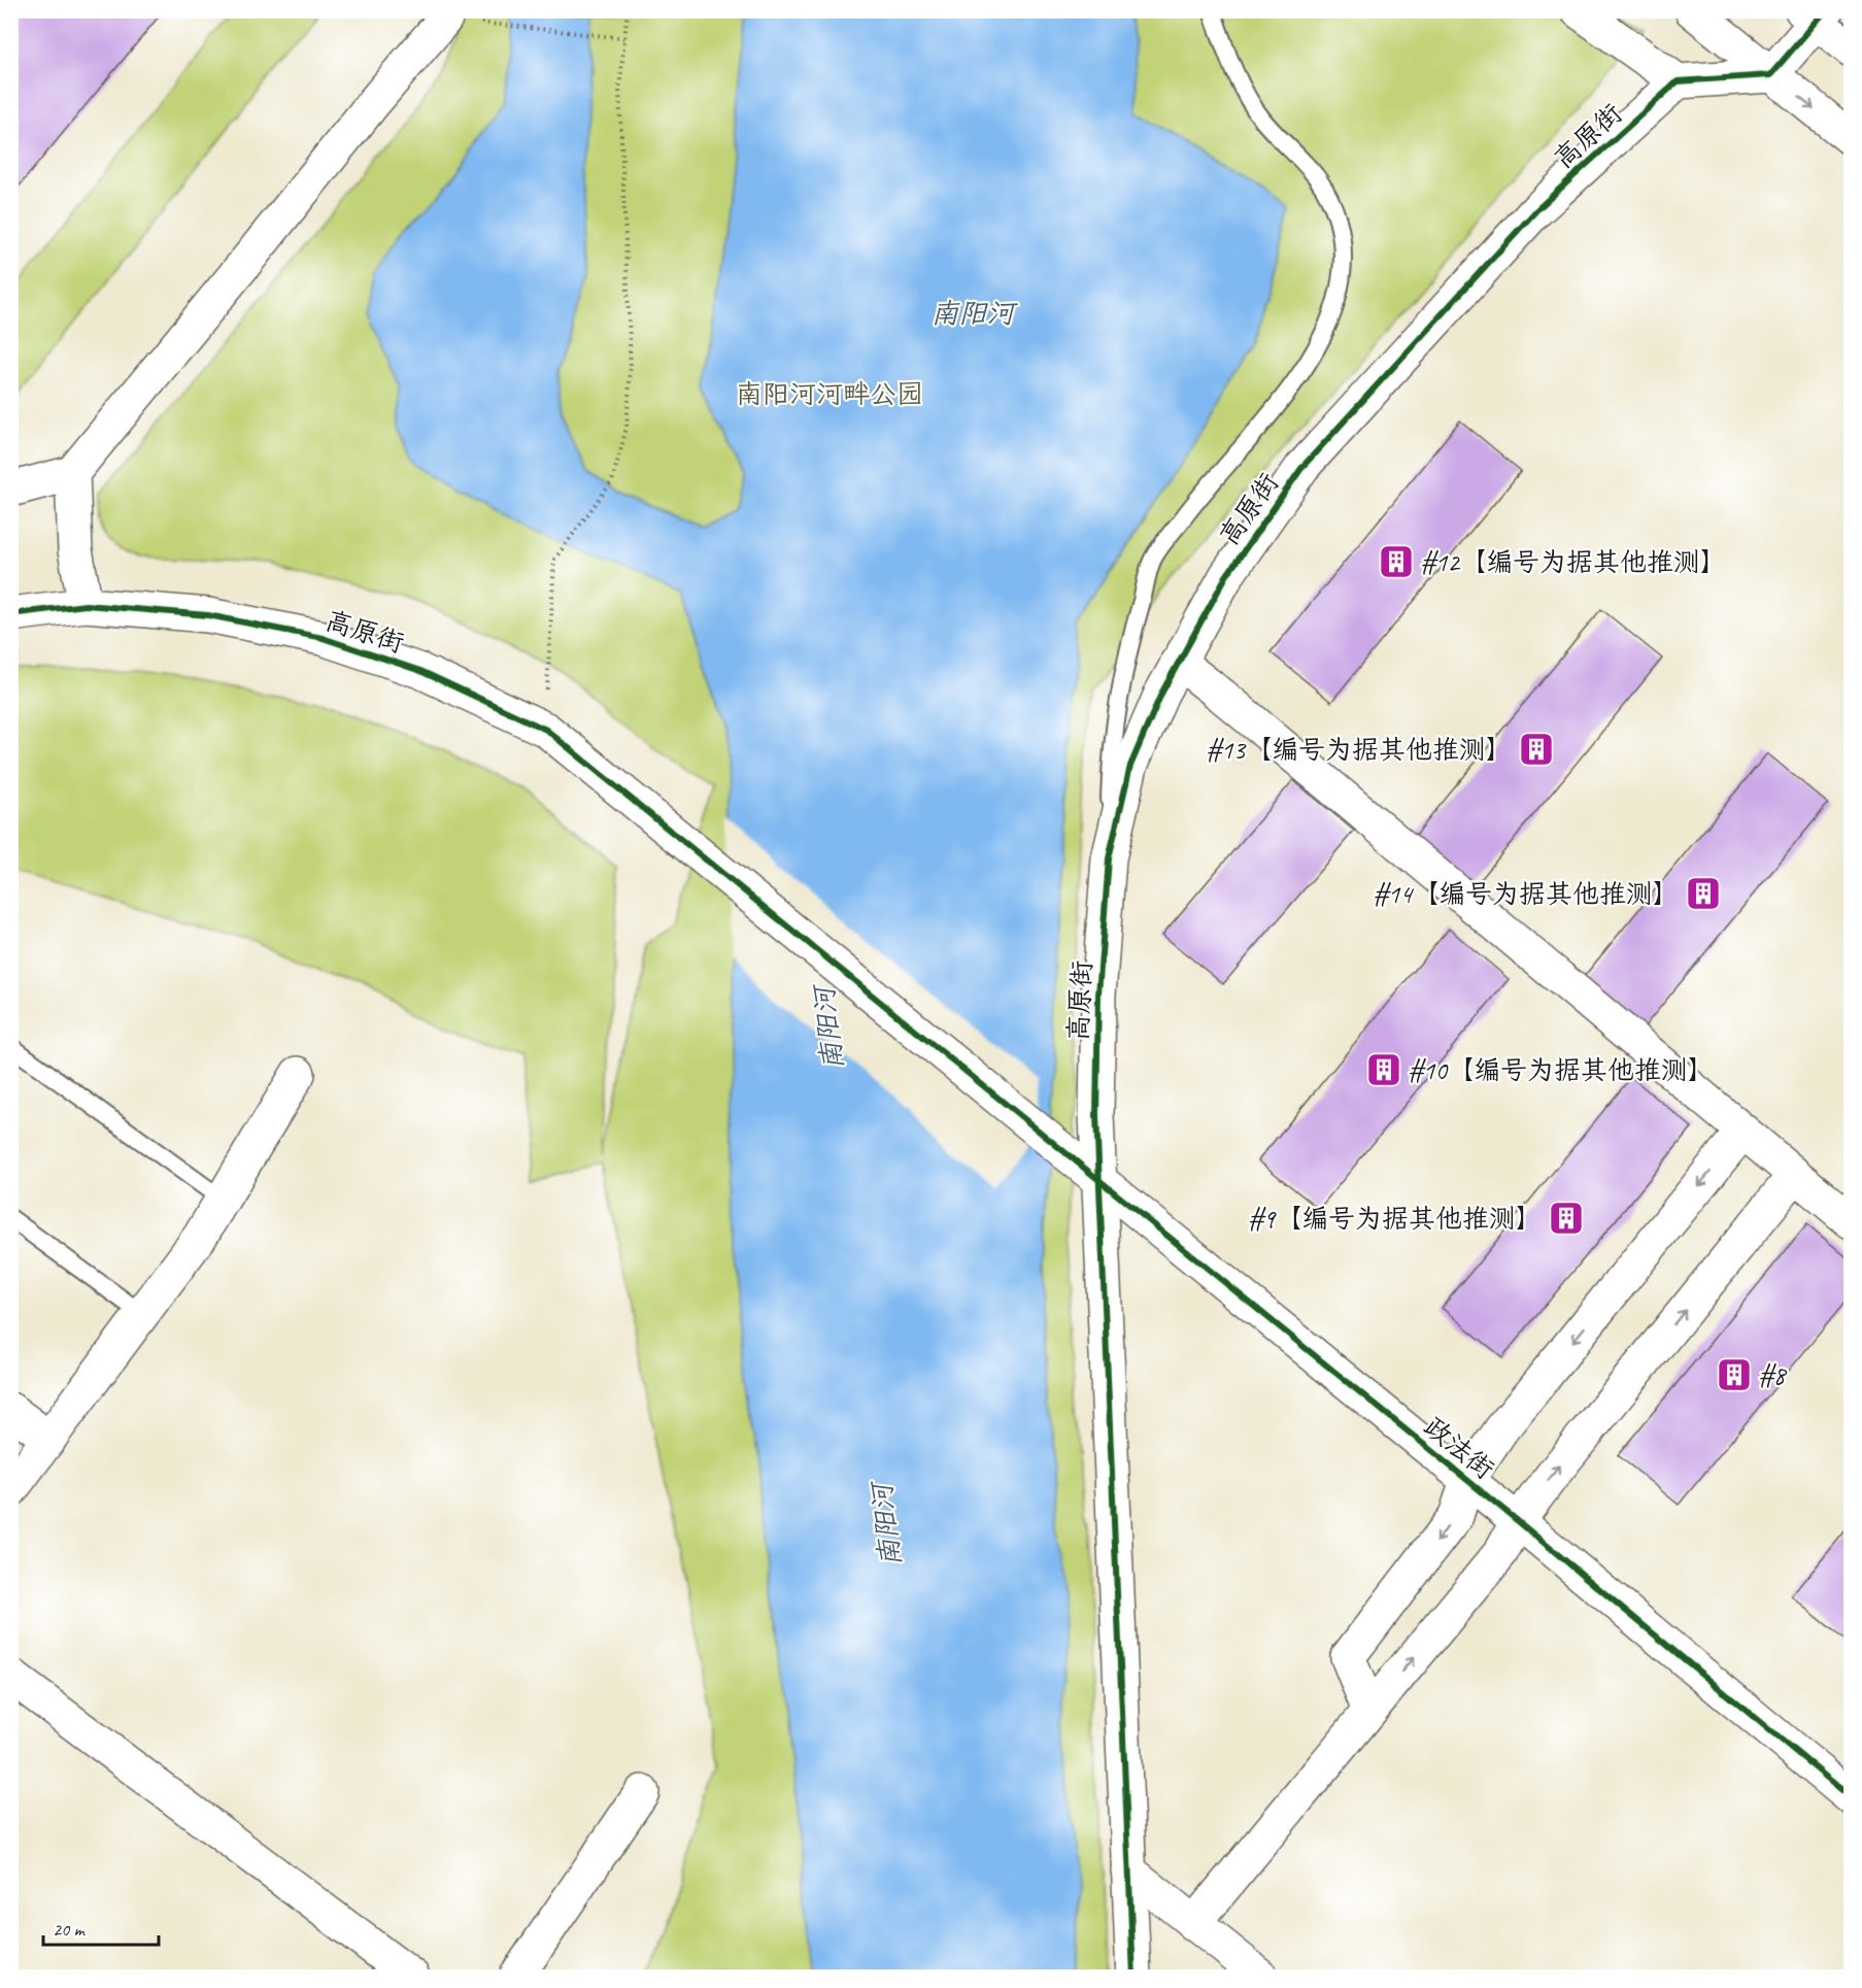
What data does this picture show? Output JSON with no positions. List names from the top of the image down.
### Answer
{
  "streets": {
    "street": ["高原街", "政法街"]
  },
  "crossings": [
    ["高原街", "政法街"]
  ],
  "water": ["南阳河"],
  "parks": ["南阳河河畔公园"],
  "places": {
    "building": [
      "#12【编号为据其他推测】",
      "#13【编号为据其他推测】",
      "#14【编号为据其他推测】",
      "#10【编号为据其他推测】",
      "#9【编号为据其他推测】",
      "#8"
    ]
  },
  "scale_bar": "20 m"
}
